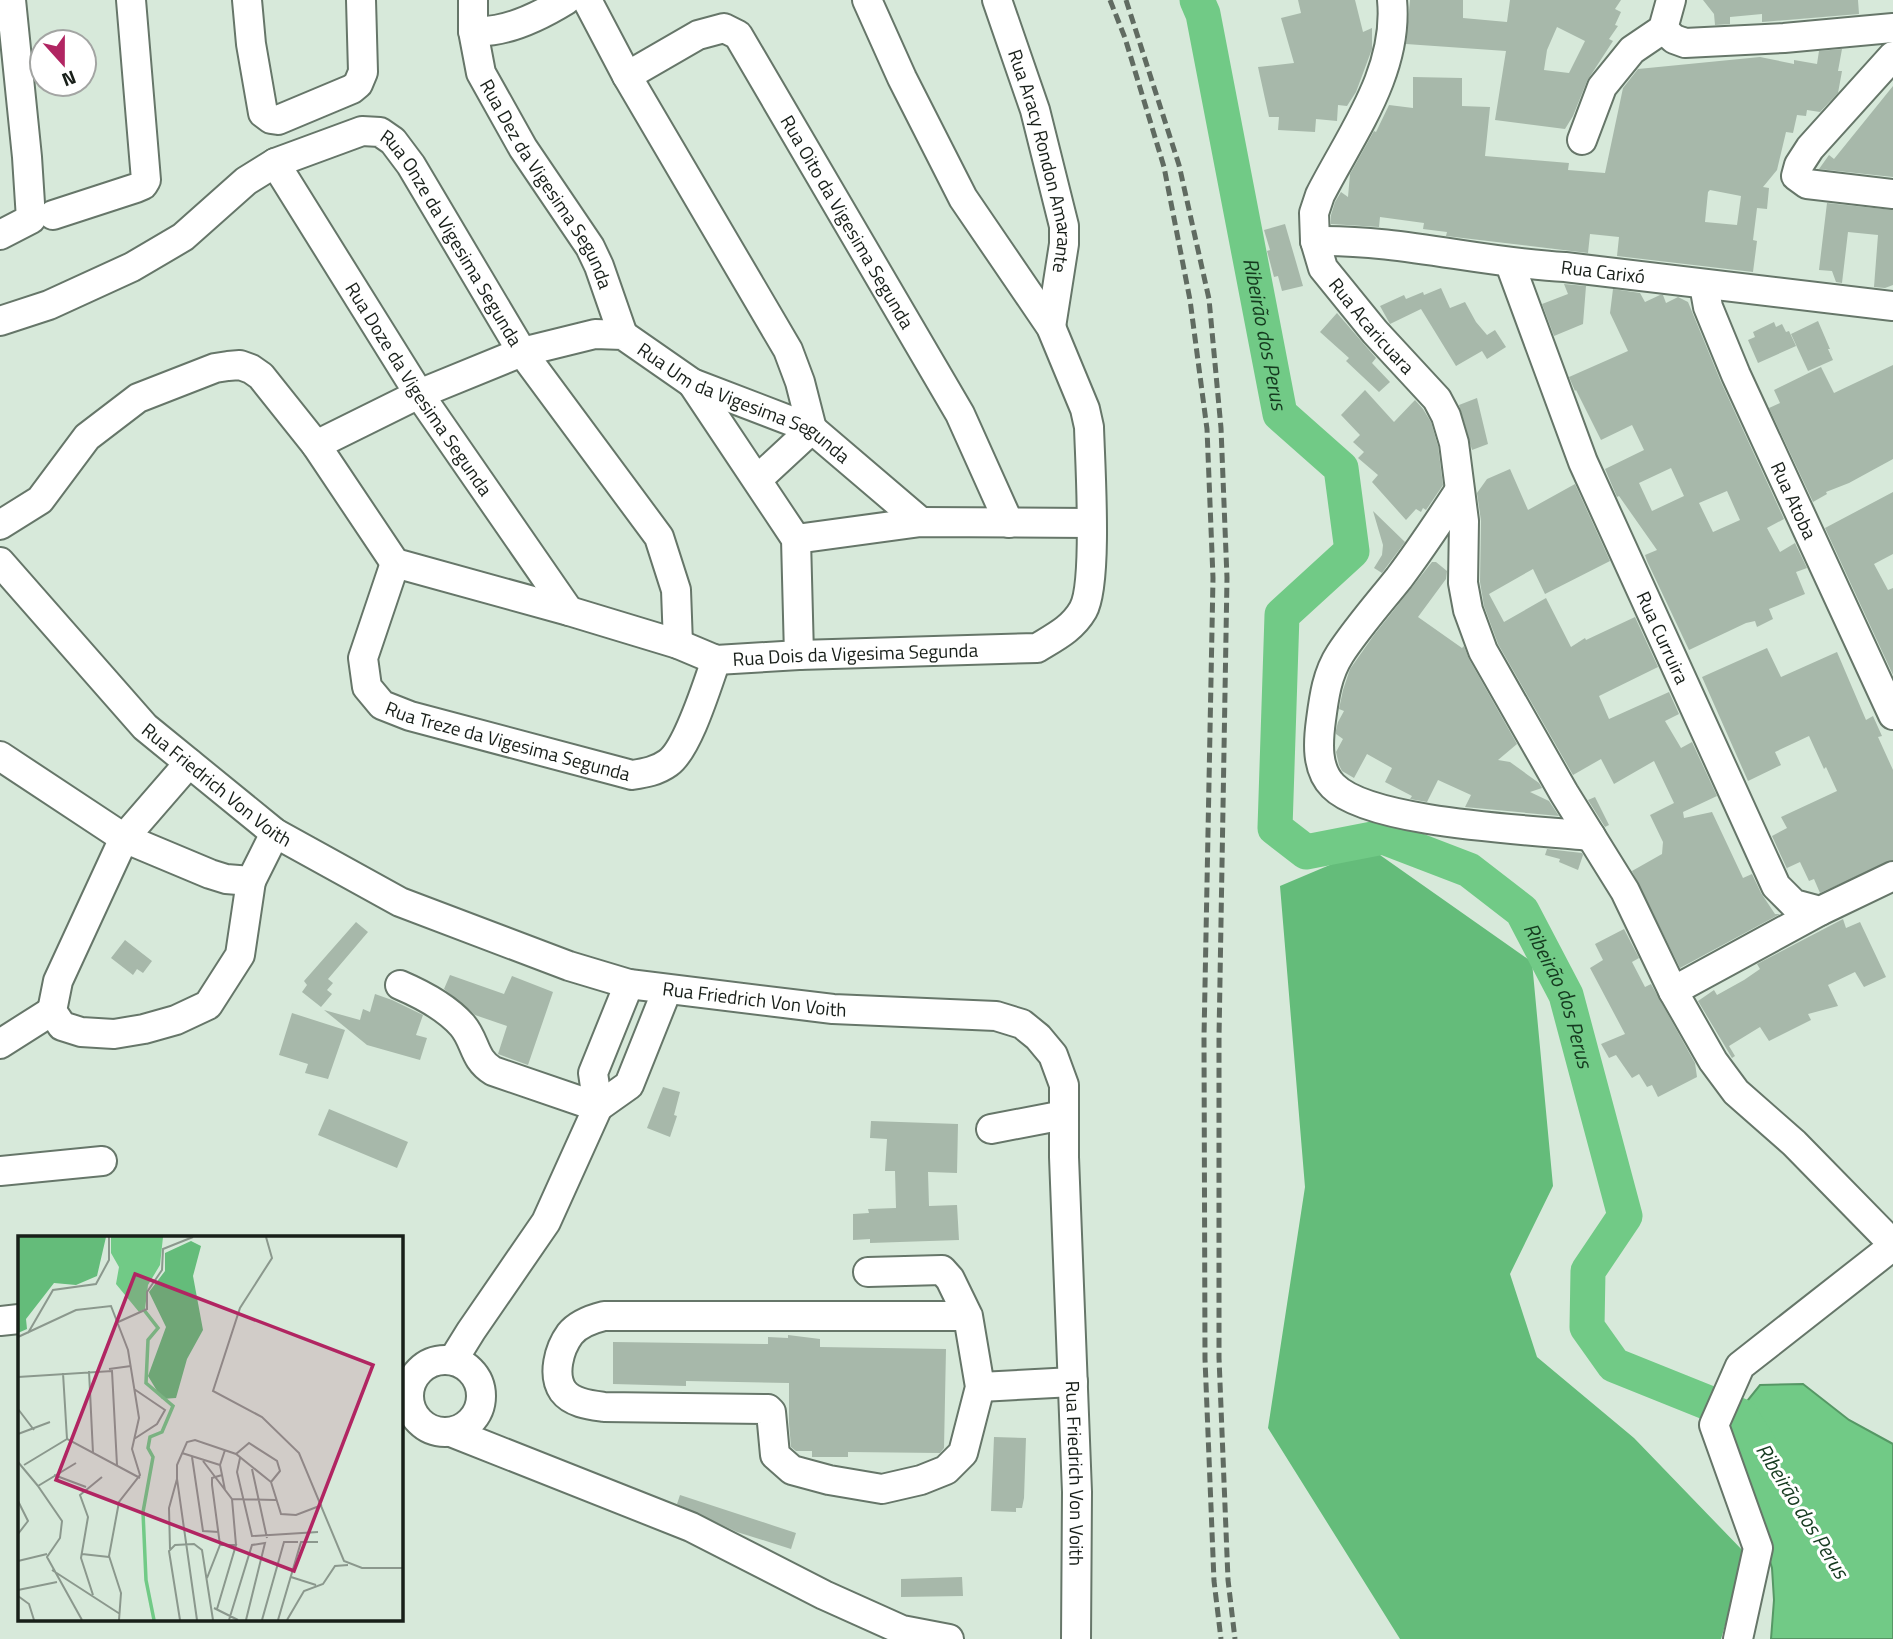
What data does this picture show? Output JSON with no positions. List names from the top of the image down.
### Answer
{
  "streets": {
    "street": [
      "Rua Aracy Rondon Amarante",
      "Rua Dez da Vigesima Segunda",
      "Rua Oito da Vigesima Segunda",
      "Rua Onze da Vigesima Segunda",
      "Rua Carixó",
      "Rua Acaricuara",
      "Rua Doze da Vigesima Segunda",
      "Rua Um da Vigesima Segunda",
      "Rua Atoba",
      "Rua Curruira",
      "Rua Dois da Vigesima Segunda",
      "Rua Treze da Vigesima Segunda",
      "Rua Friedrich Von Voith"
    ]
  },
  "crossings": [
    ["Rua Aracy Rondon Amarante", "Rua Dois da Vigesima Segunda"],
    ["Rua Dez da Vigesima Segunda", "Rua Um da Vigesima Segunda"],
    ["Rua Onze da Vigesima Segunda", "Rua Doze da Vigesima Segunda"],
    ["Rua Onze da Vigesima Segunda", "Rua Um da Vigesima Segunda"],
    ["Rua Onze da Vigesima Segunda", "Rua Dois da Vigesima Segunda"],
    ["Rua Carixó", "Rua Acaricuara"],
    ["Rua Carixó", "Rua Atoba"],
    ["Rua Carixó", "Rua Curruira"],
    ["Rua Doze da Vigesima Segunda", "Rua Um da Vigesima Segunda"],
    ["Rua Doze da Vigesima Segunda", "Rua Dois da Vigesima Segunda"],
    ["Rua Dois da Vigesima Segunda", "Rua Treze da Vigesima Segunda"]
  ],
  "water": ["Ribeirão dos Perus"],
  "north": "bottom"
}
